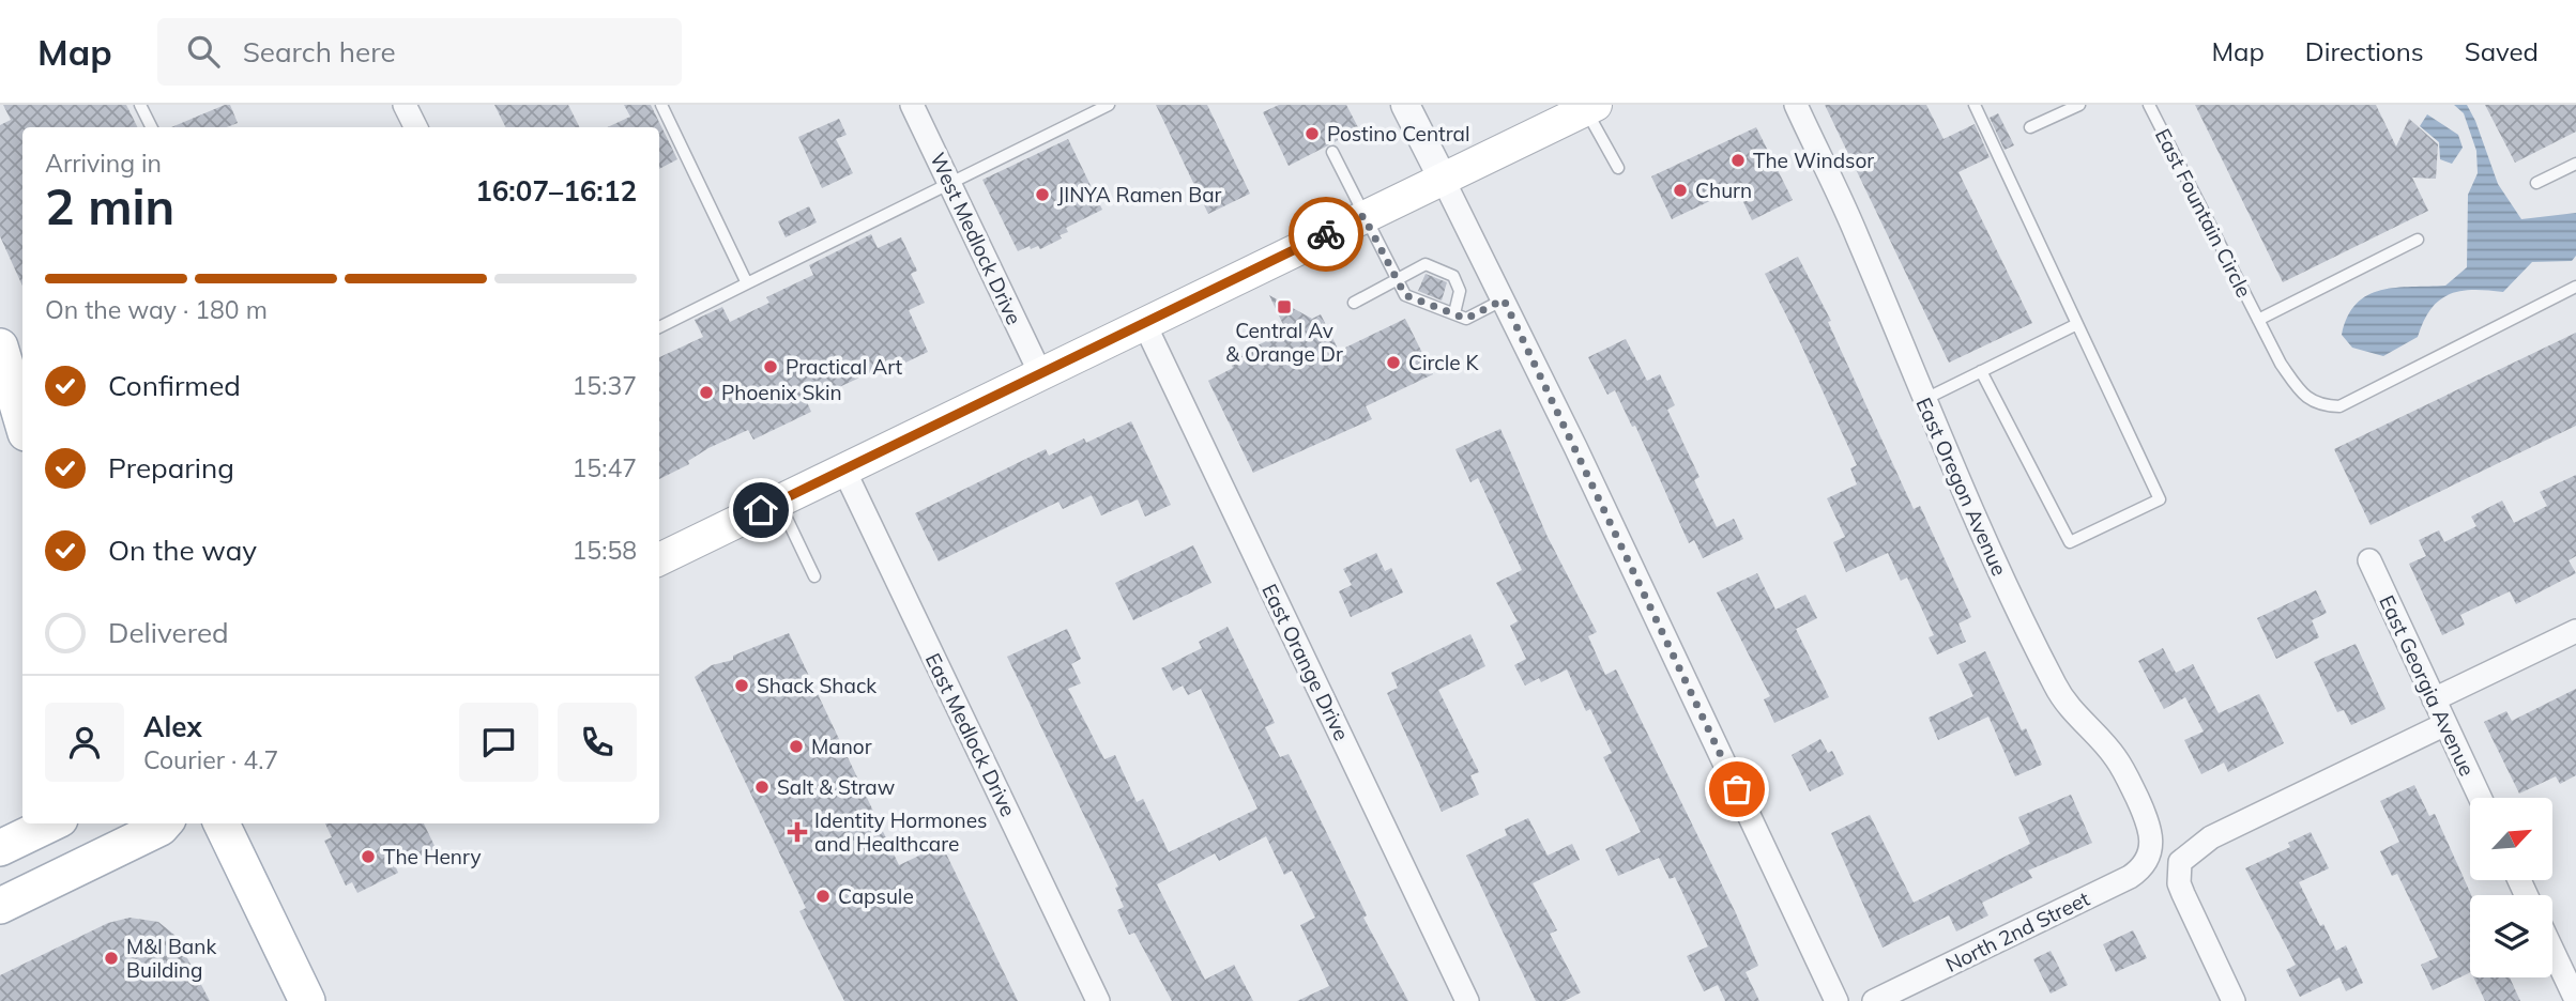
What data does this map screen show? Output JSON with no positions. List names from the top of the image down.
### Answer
{
  "streets": {
    "street": [
      "West Medlock Drive",
      "East Oregon Avenue",
      "East Orange Drive",
      "East Georgia Avenue",
      "East Medlock Drive",
      "North 2nd Street"
    ],
    "lane": ["East Fountain Circle"]
  },
  "crossings": [
    ["East Oregon Avenue", "North 2nd Street"]
  ],
  "places": {
    "other": [
      "Postino Central",
      "The Windsor",
      "Churn",
      "JINYA Ramen Bar",
      "Circle K",
      "Practical Art",
      "Phoenix Skin",
      "Shack Shack",
      "Manor",
      "Salt & Straw",
      "The Henry",
      "Capsule",
      "M&I Bank Building"
    ],
    "transit": ["Central Av & Orange Dr"],
    "health": ["Identity Hormones and Healthcare"]
  },
  "north": "top right",
  "page": {
    "header": "Map",
    "search": "Search here",
    "nav": ["Map", "Directions", "Saved"],
    "heading": ["2 min", "Arriving in", "16:07–16:12"],
    "panel": ["Alex", "Courier · 4.7"],
    "bar": "On the way · 180 m",
    "list": [
      ["Confirmed", "15:37"],
      ["Preparing", "15:47"],
      ["On the way", "15:58"],
      "Delivered"
    ]
  }
}
